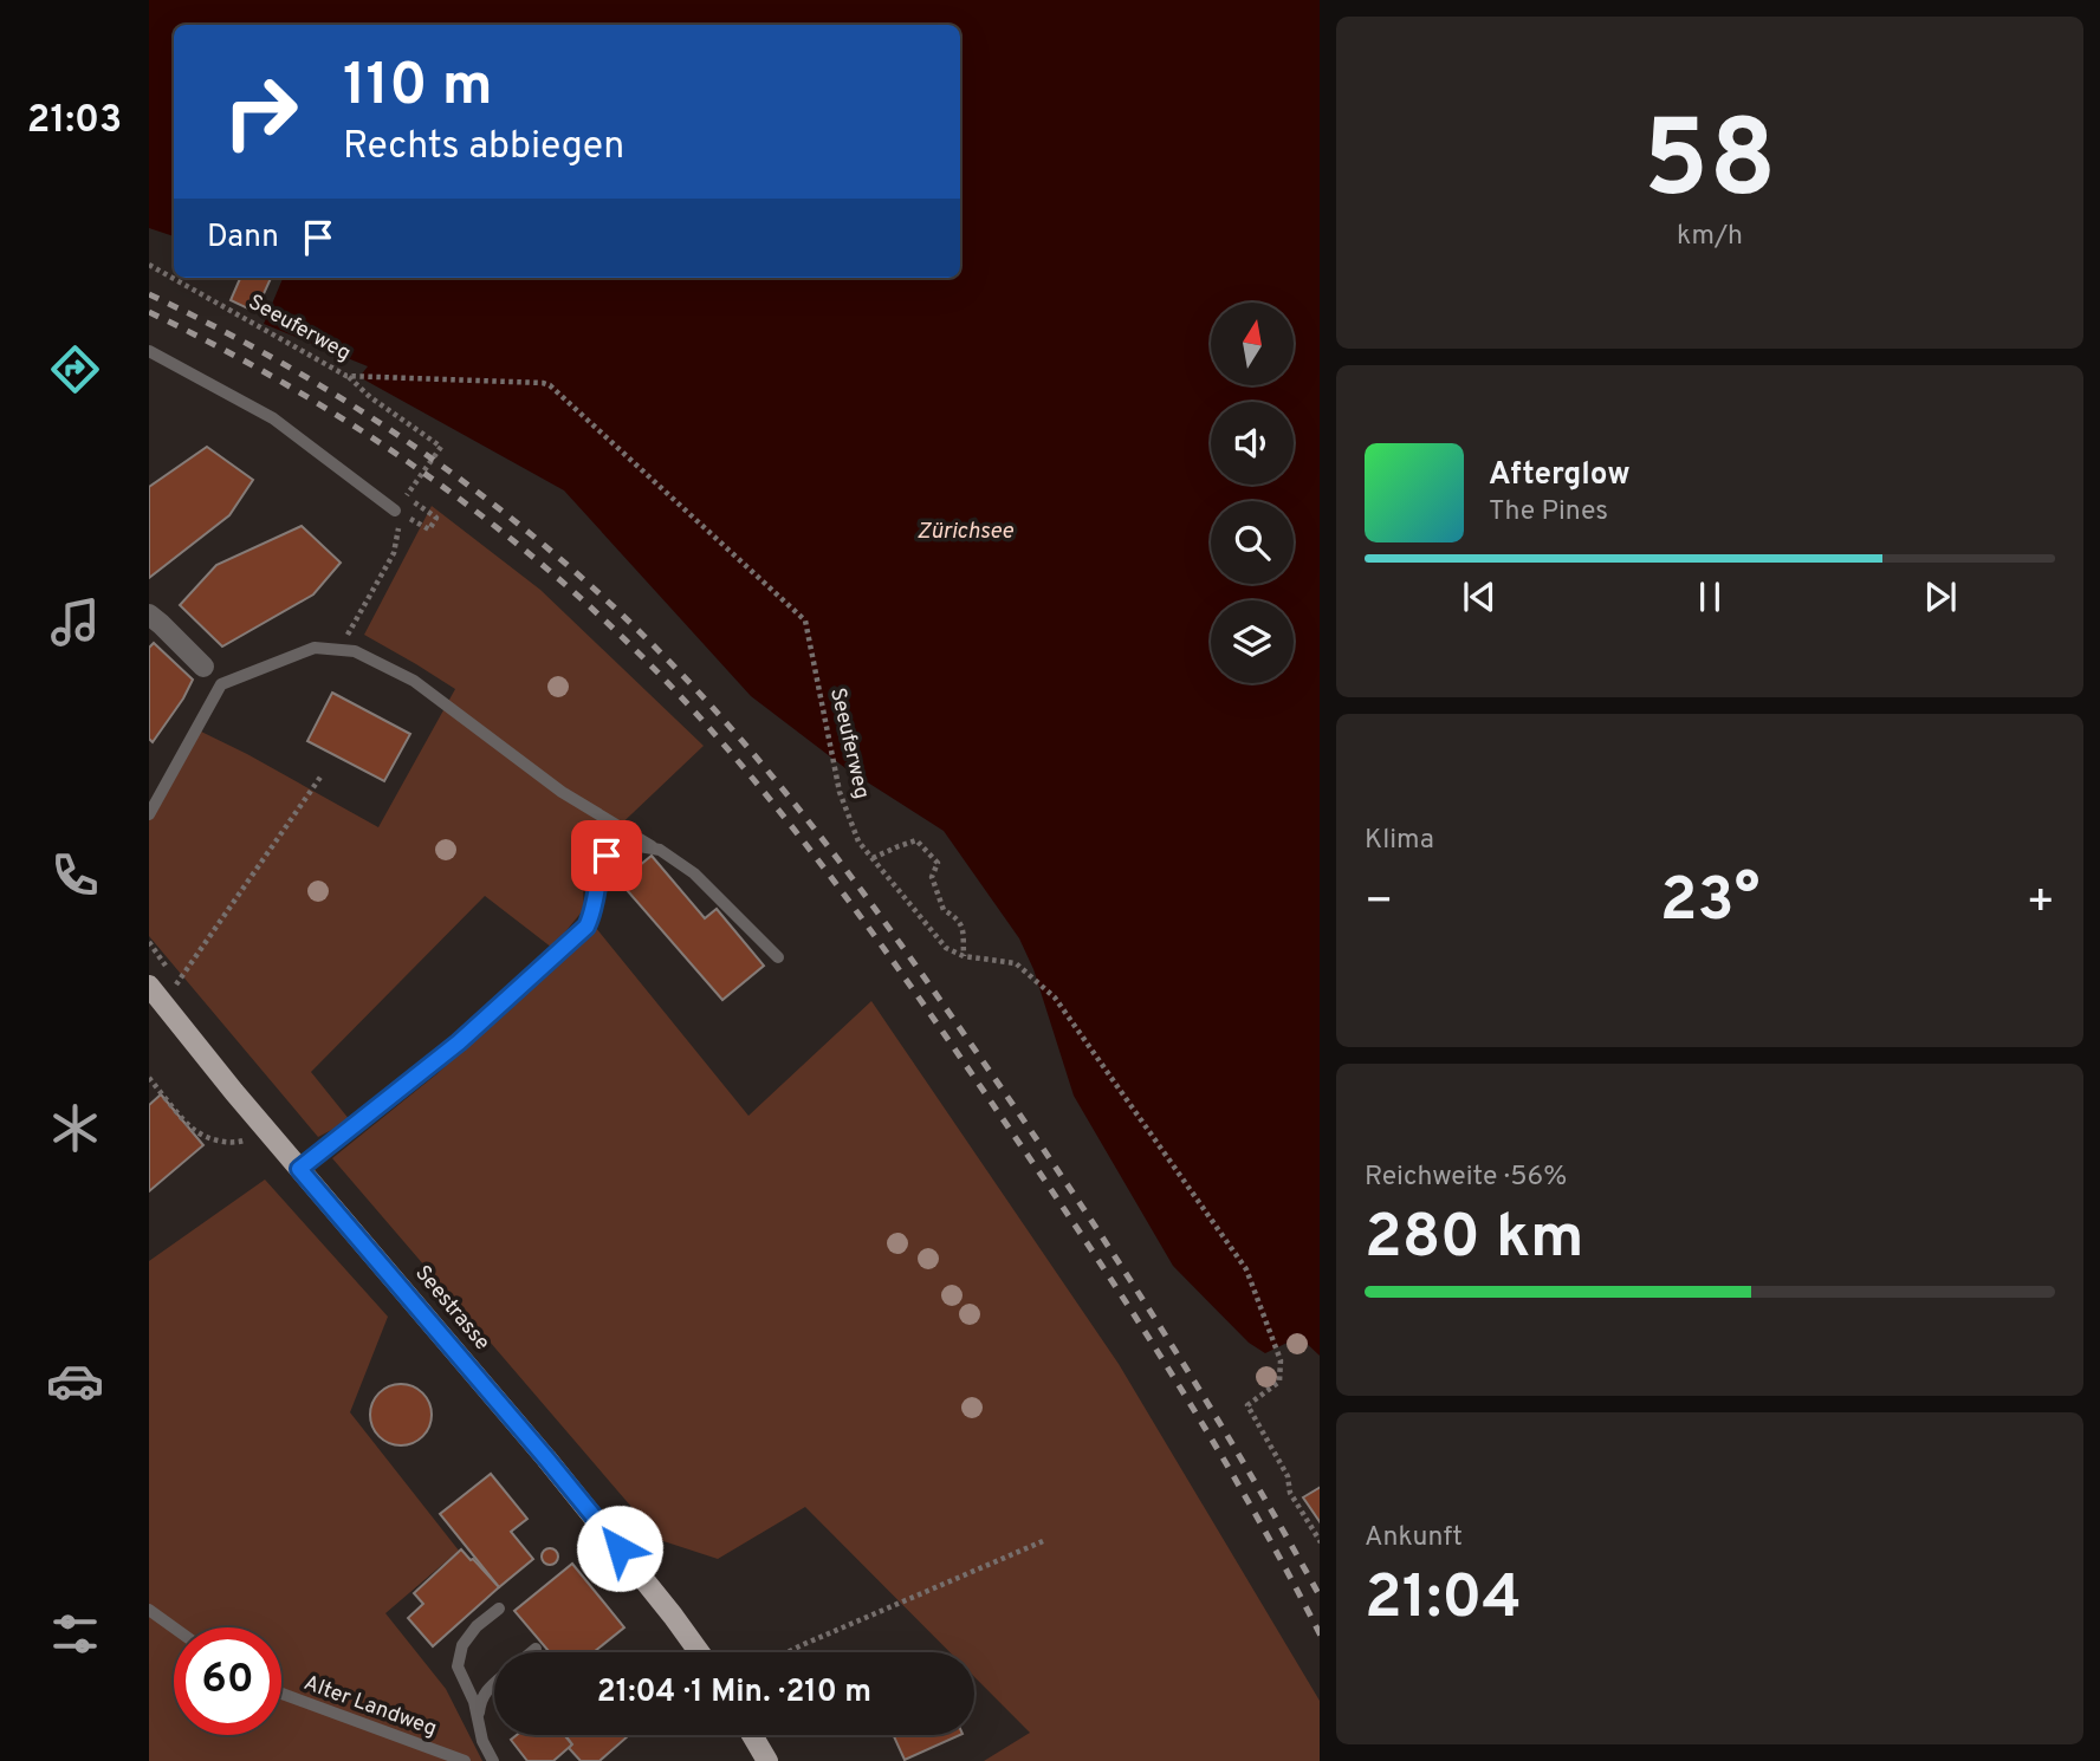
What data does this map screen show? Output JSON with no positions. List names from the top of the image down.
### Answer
{
  "streets": {
    "main road": ["Seestrasse"],
    "lane": ["Alter Landweg"],
    "path": ["Seeuferweg"]
  },
  "water": ["Zürichsee"],
  "north": "top",
  "page": {
    "tabs": "21:03",
    "tile": [
      ["58", "km/h"],
      "Klima",
      ["Reichweite · 56%", "280 km"],
      ["Ankunft", "21:04"]
    ],
    "turn": ["110 m", "Rechts abbiegen"],
    "then": "Dann",
    "song": ["Afterglow", "The Pines"],
    "heat": ["−", "23°", "+"],
    "limit": "60",
    "trip": "21:04 · 1 Min. · 210 m"
  }
}
